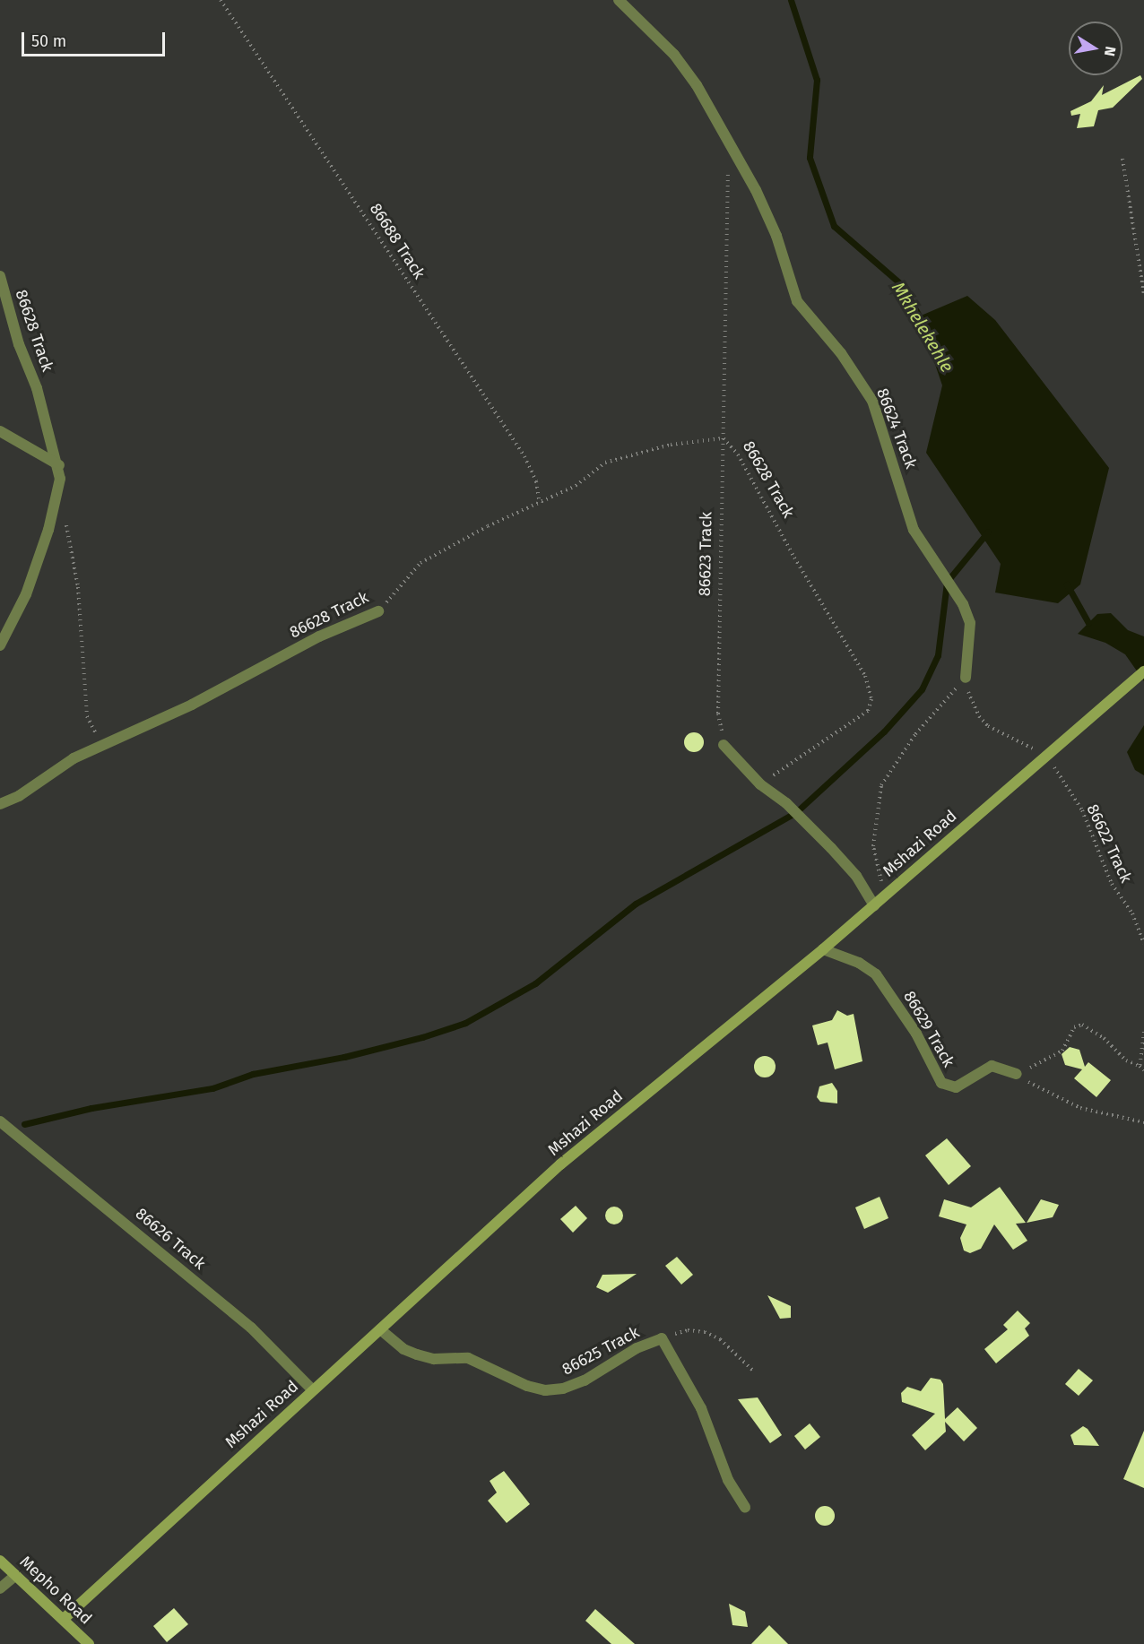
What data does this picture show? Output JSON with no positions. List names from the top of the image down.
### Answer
{
  "streets": {
    "street": [
      "86628 Track",
      "86624 Track",
      "Mshazi Road",
      "86629 Track",
      "86626 Track",
      "86625 Track",
      "Mepho Road"
    ],
    "path": ["86688 Track", "86623 Track", "86622 Track"]
  },
  "crossings": [
    ["86688 Track", "86628 Track"],
    ["86628 Track", "86623 Track"],
    ["86624 Track", "86623 Track"],
    ["Mshazi Road", "86622 Track"],
    ["Mshazi Road", "86629 Track"],
    ["Mshazi Road", "86626 Track"],
    ["Mshazi Road", "86625 Track"],
    ["Mshazi Road", "Mepho Road"]
  ],
  "water": ["Mkhelekehle"],
  "scale_bar": "50 m",
  "north": "right"
}
